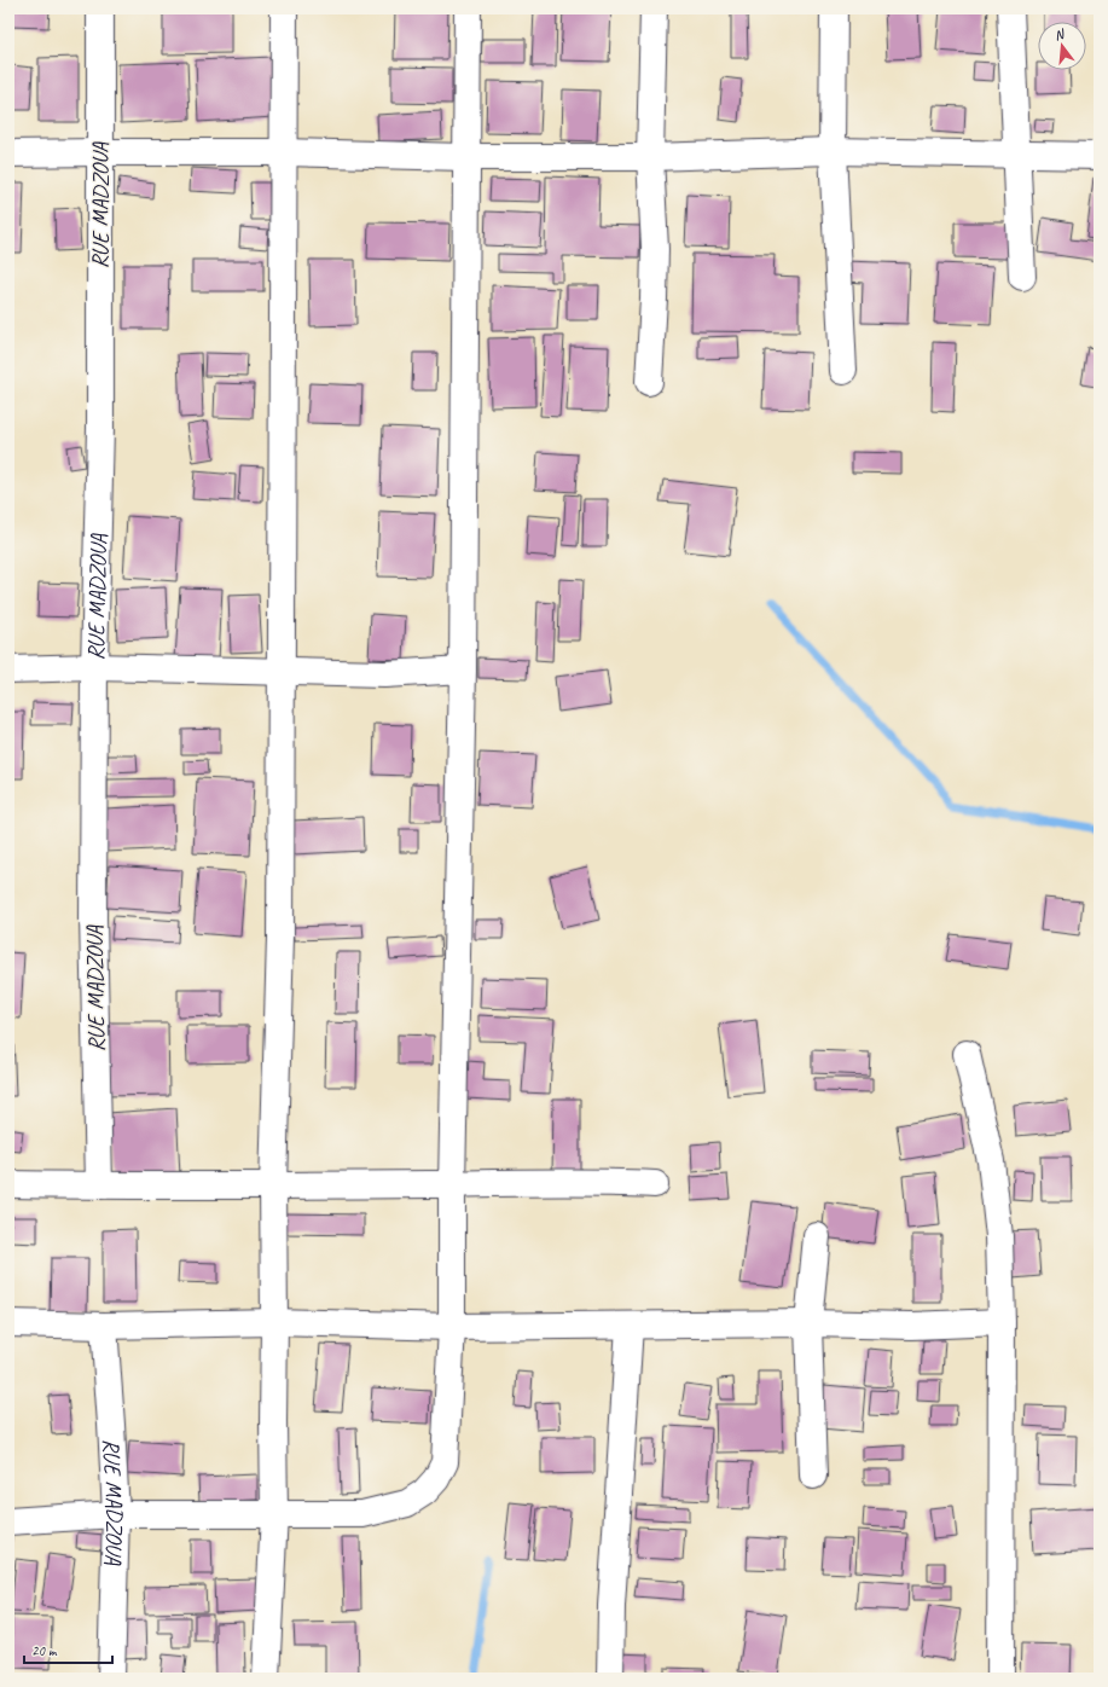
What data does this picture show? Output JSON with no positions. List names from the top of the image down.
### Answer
{
  "streets": {
    "street": ["RUE MADZOUA"]
  },
  "scale_bar": "20 m",
  "north": "top"
}
